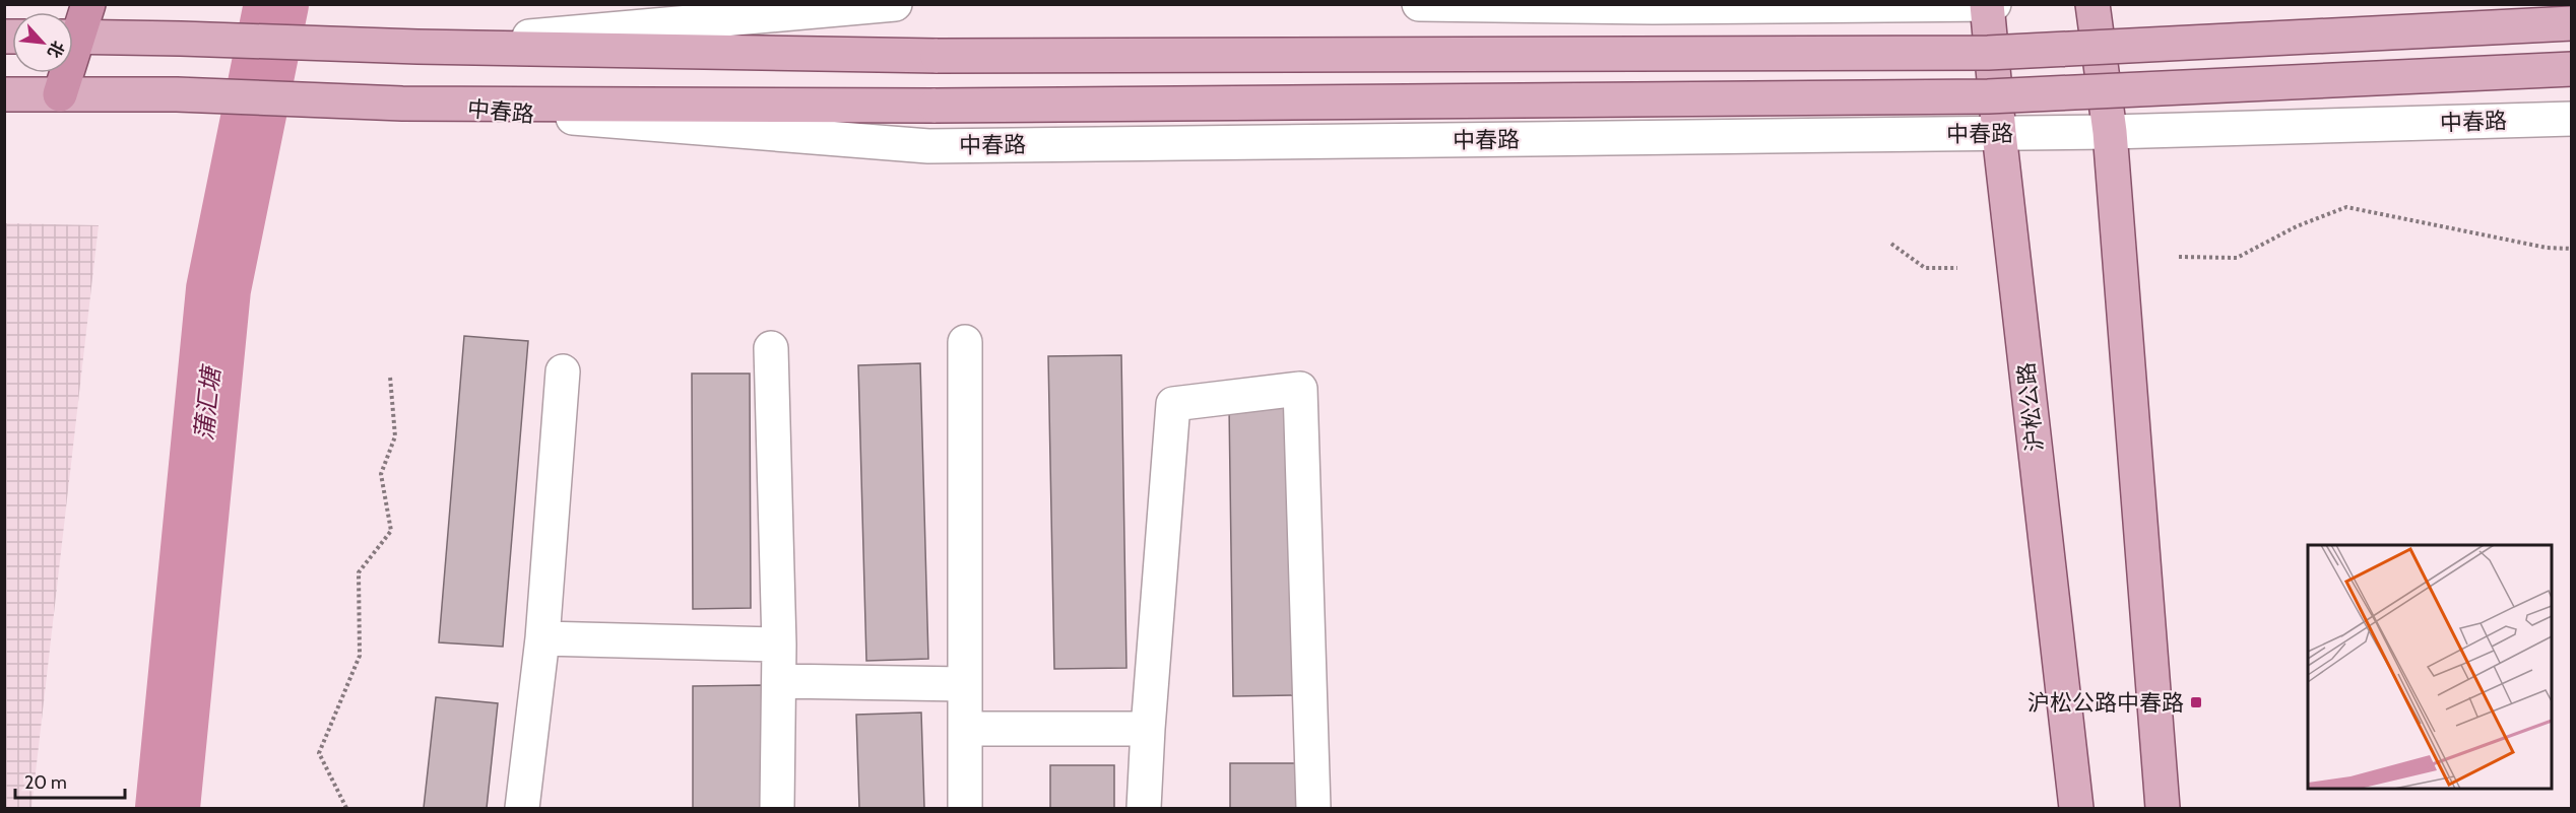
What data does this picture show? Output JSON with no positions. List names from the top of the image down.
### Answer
{
  "streets": {
    "main road": ["中春路", "沪松公路"]
  },
  "crossings": [
    ["中春路", "沪松公路"]
  ],
  "water": ["蒲汇塘"],
  "places": {
    "transit": ["沪松公路中春路"]
  },
  "scale_bar": "20 m",
  "north": "bottom right"
}
